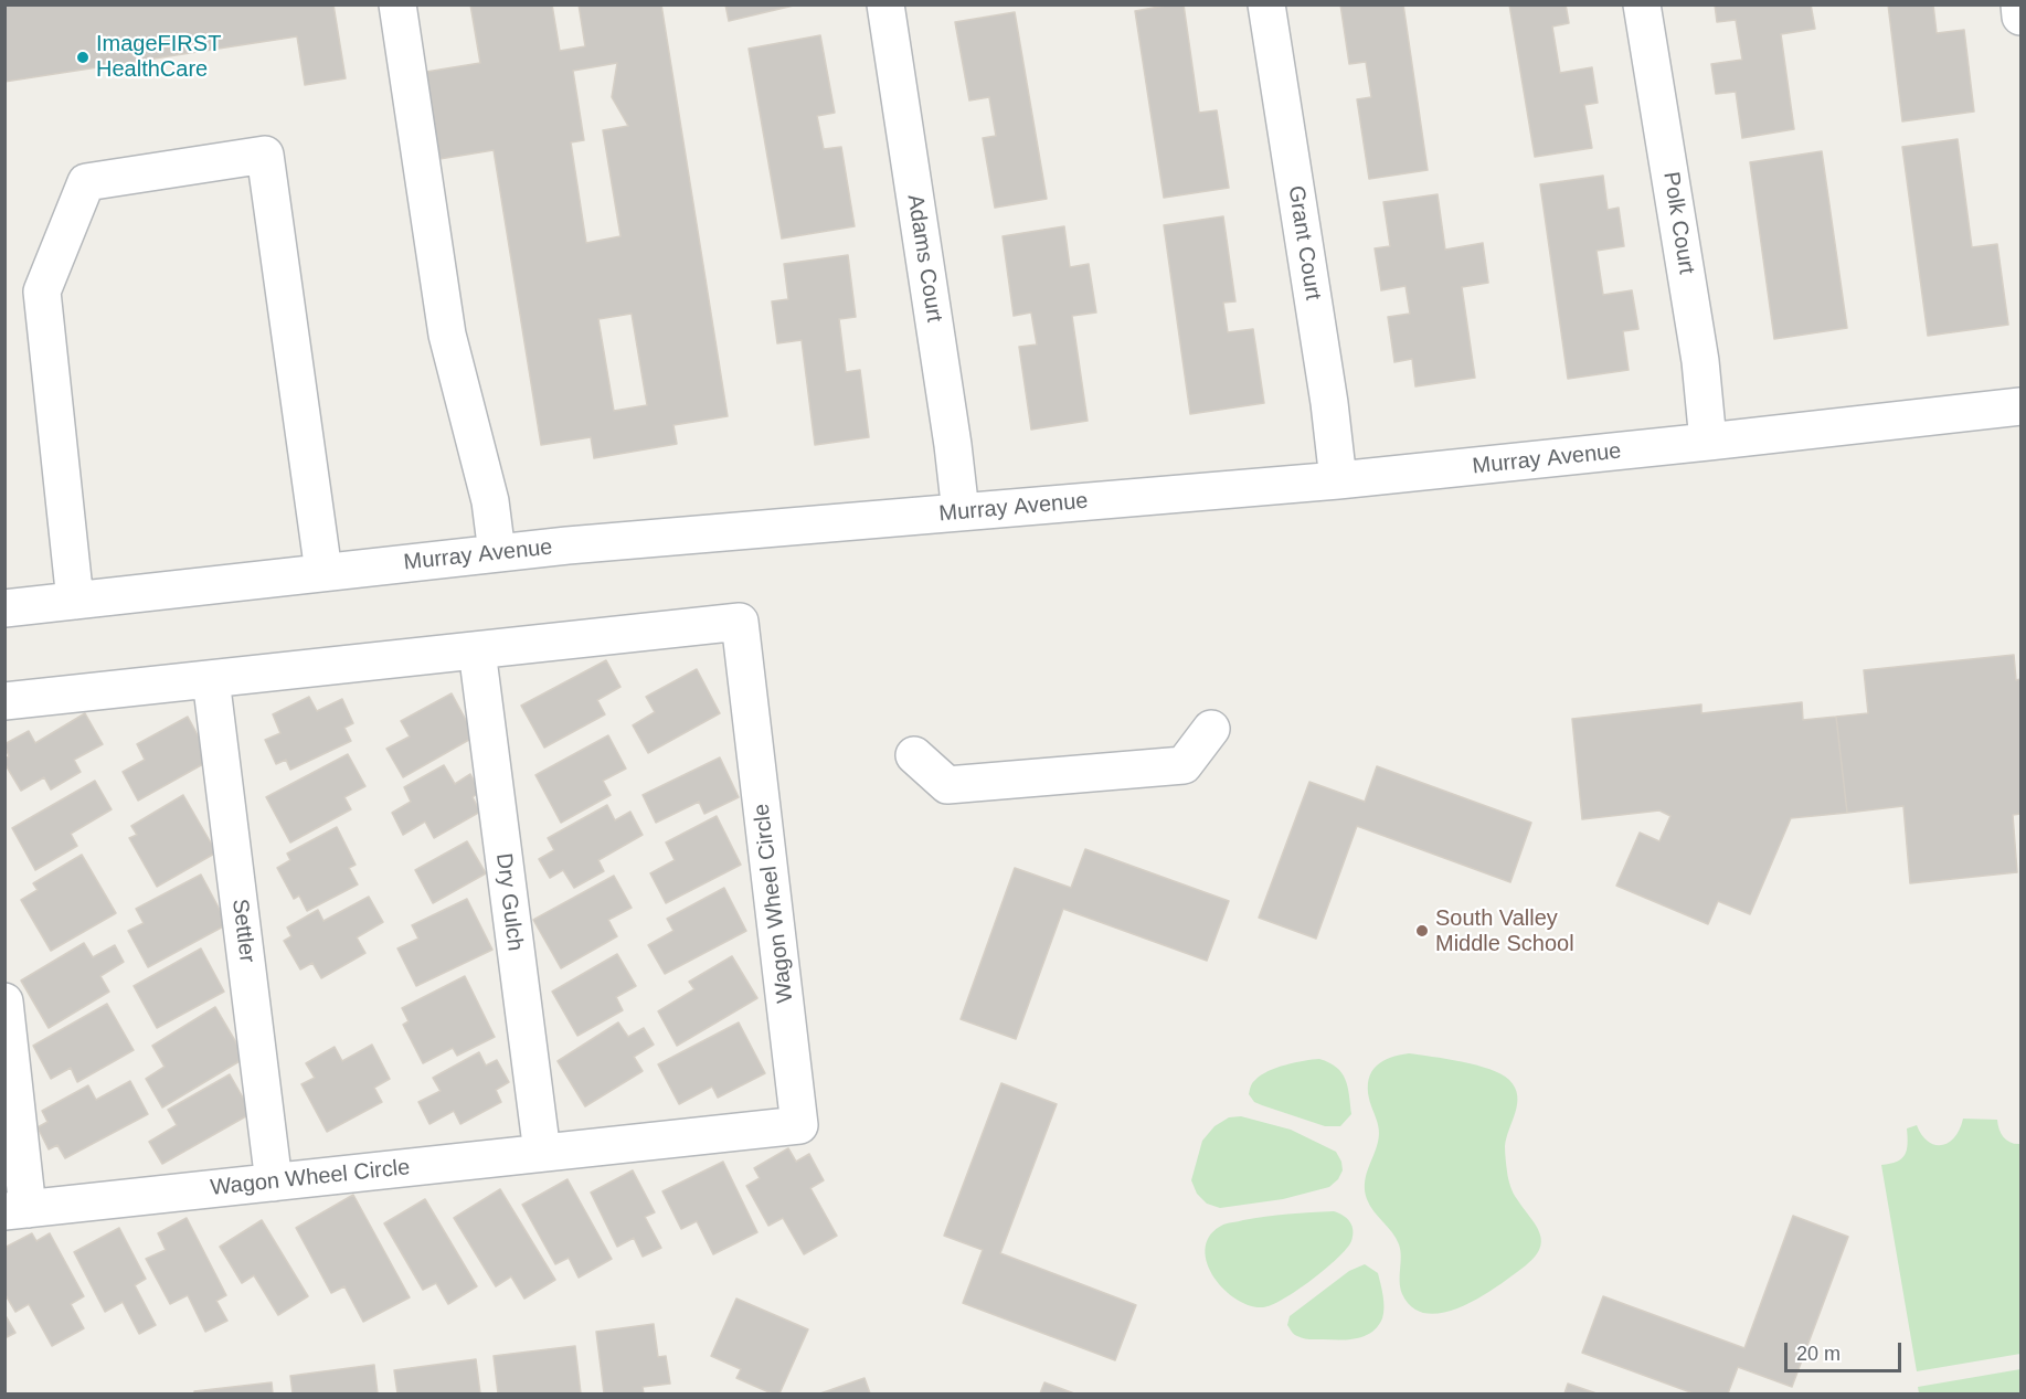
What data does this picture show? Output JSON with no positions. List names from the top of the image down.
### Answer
{
  "streets": {
    "street": [
      "Polk Court",
      "Grant Court",
      "Adams Court",
      "Murray Avenue",
      "Dry Gulch",
      "Wagon Wheel Circle",
      "Settler"
    ]
  },
  "crossings": [
    ["Polk Court", "Murray Avenue"],
    ["Grant Court", "Murray Avenue"],
    ["Adams Court", "Murray Avenue"],
    ["Dry Gulch", "Wagon Wheel Circle"],
    ["Wagon Wheel Circle", "Settler"]
  ],
  "places": ["ImageFIRST HealthCare", "South Valley Middle School"],
  "scale_bar": "20 m"
}
